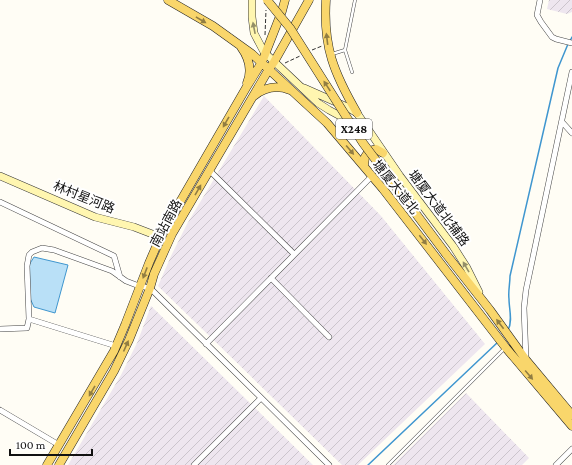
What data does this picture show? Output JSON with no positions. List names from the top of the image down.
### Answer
{
  "streets": {
    "main road": [
      "X248",
      "塘厦大道北",
      "林村星河路",
      "塘厦大道北辅路",
      "南站南路"
    ]
  },
  "crossings": [
    ["塘厦大道北", "塘厦大道北辅路"],
    ["塘厦大道北", "南站南路"],
    ["林村星河路", "南站南路"],
    ["塘厦大道北辅路", "南站南路"]
  ],
  "one_way": ["塘厦大道北辅路"],
  "scale_bar": "100 m"
}
